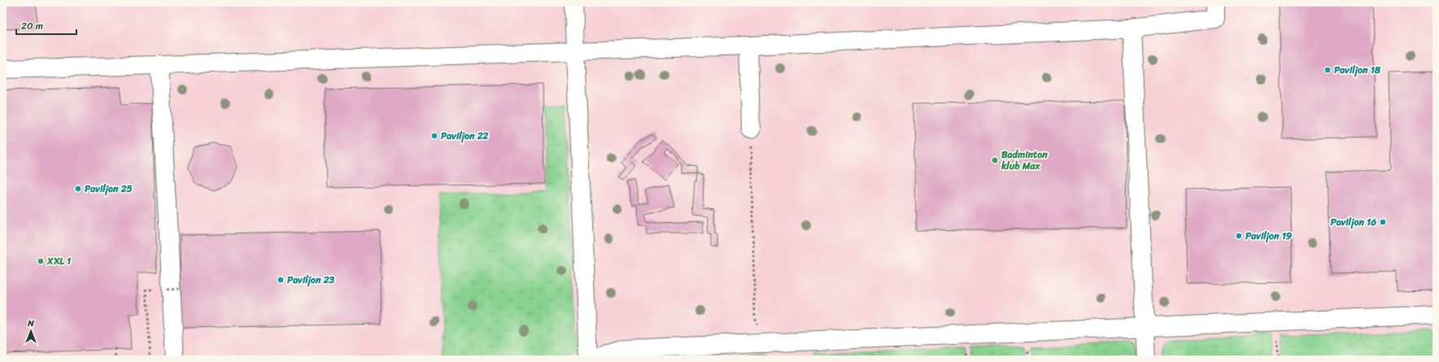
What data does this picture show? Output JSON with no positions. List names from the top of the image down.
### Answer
{
  "places": [
    "Paviljon 18",
    "Paviljon 22",
    "Badminton klub Max",
    "Paviljon 25",
    "Paviljon 16",
    "Paviljon 19",
    "XXL 1",
    "Paviljon 23"
  ],
  "scale_bar": "20 m",
  "north": "top"
}
